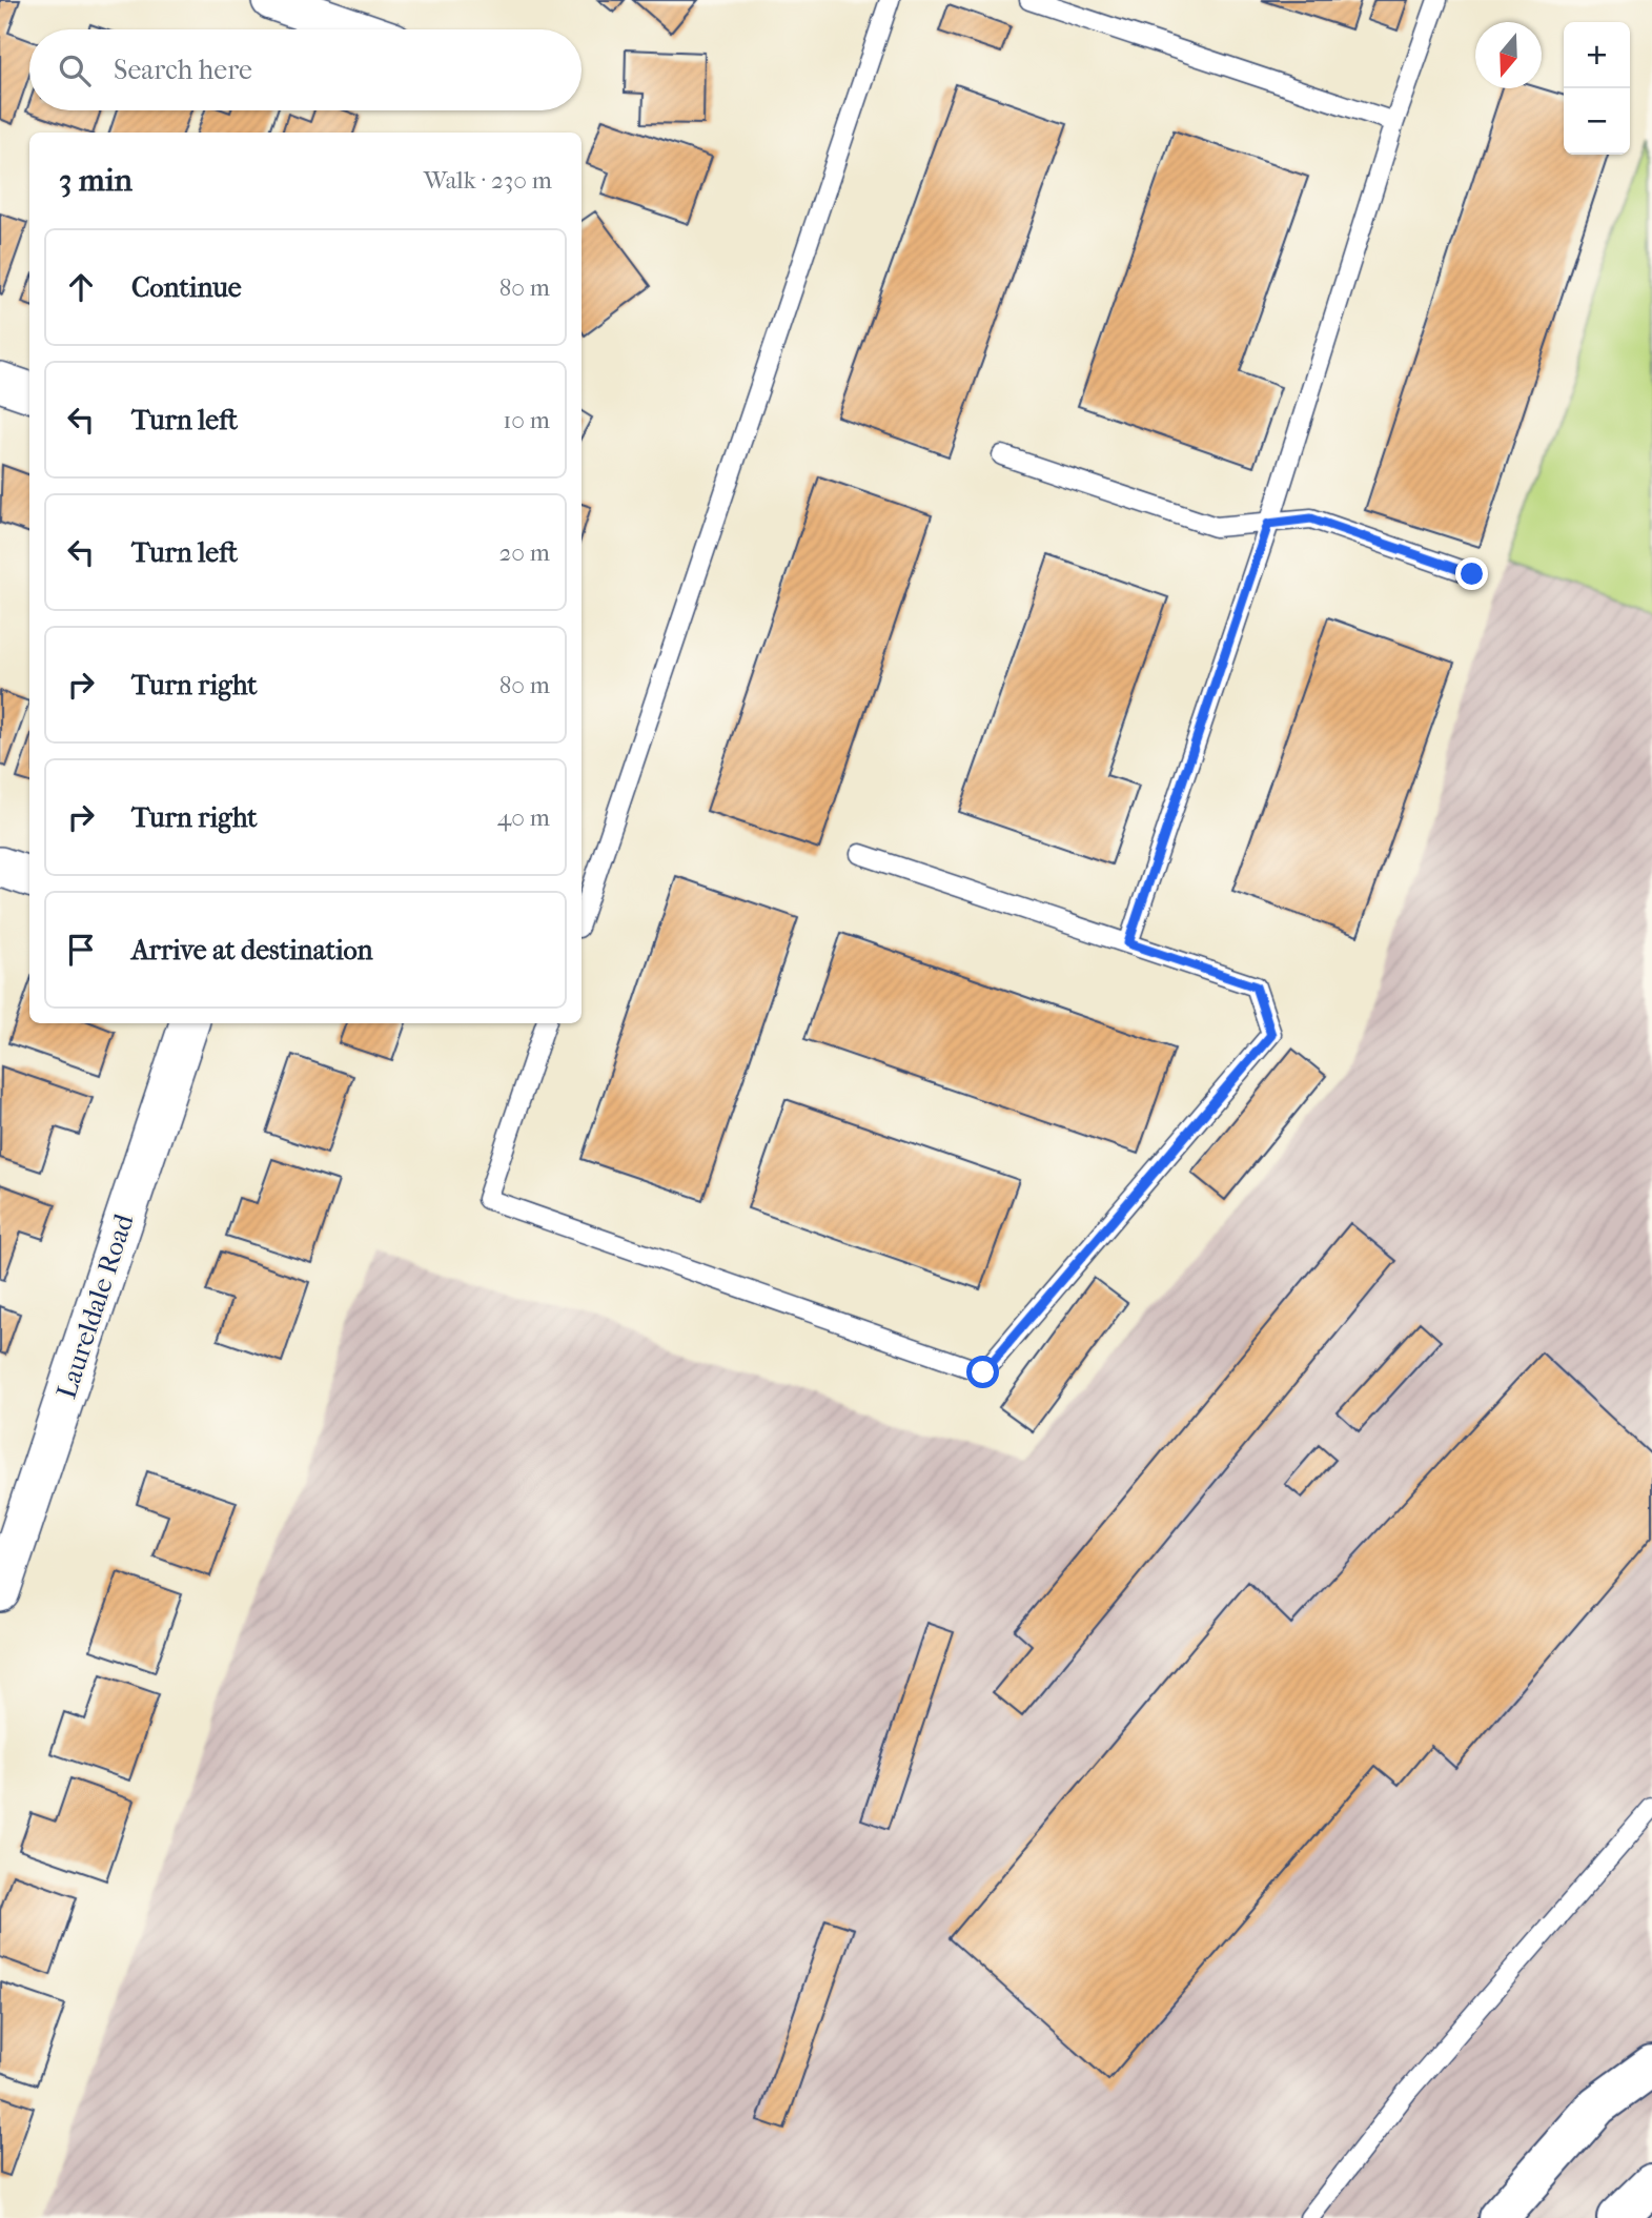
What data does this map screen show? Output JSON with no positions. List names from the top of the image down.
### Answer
{
  "streets": {
    "street": ["Laureldale Road"]
  },
  "north": "bottom",
  "page": {
    "map_buttons": ["+", "−"],
    "search": "Search here",
    "heading": ["3 min", "Walk · 230 m"],
    "list": [
      ["Continue", "80 m"],
      ["Turn left", "10 m"],
      ["Turn left", "20 m"],
      ["Turn right", "80 m"],
      ["Turn right", "40 m"],
      "Arrive at destination"
    ]
  }
}
